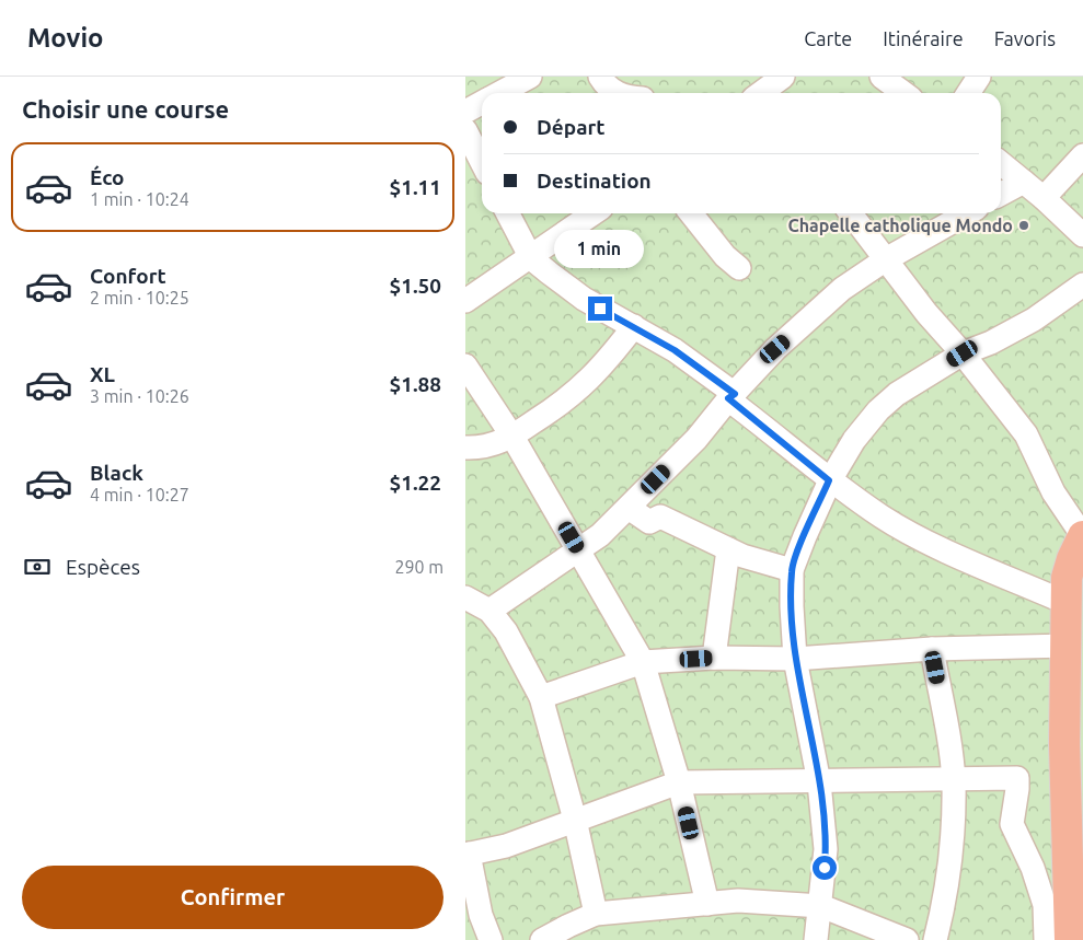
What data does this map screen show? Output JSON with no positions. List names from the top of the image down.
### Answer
{
  "places": ["Chapelle catholique Mondo"],
  "page": {
    "header": "Movio",
    "nav": ["Carte", "Itinéraire", "Favoris"],
    "heading": "Choisir une course",
    "banner": ["Départ", "Destination"],
    "list": [
      {
        "name": "Éco",
        "note": "1 min · 10:24",
        "value": "$1.11"
      },
      {
        "name": "Confort",
        "note": "2 min · 10:25",
        "value": "$1.50"
      },
      {
        "name": "XL",
        "note": "3 min · 10:26",
        "value": "$1.88"
      },
      {
        "name": "Black",
        "note": "4 min · 10:27",
        "value": "$1.22"
      }
    ],
    "bubble": "1 min",
    "pay": ["Espèces", "290 m"],
    "buttons": "Confirmer"
  }
}
